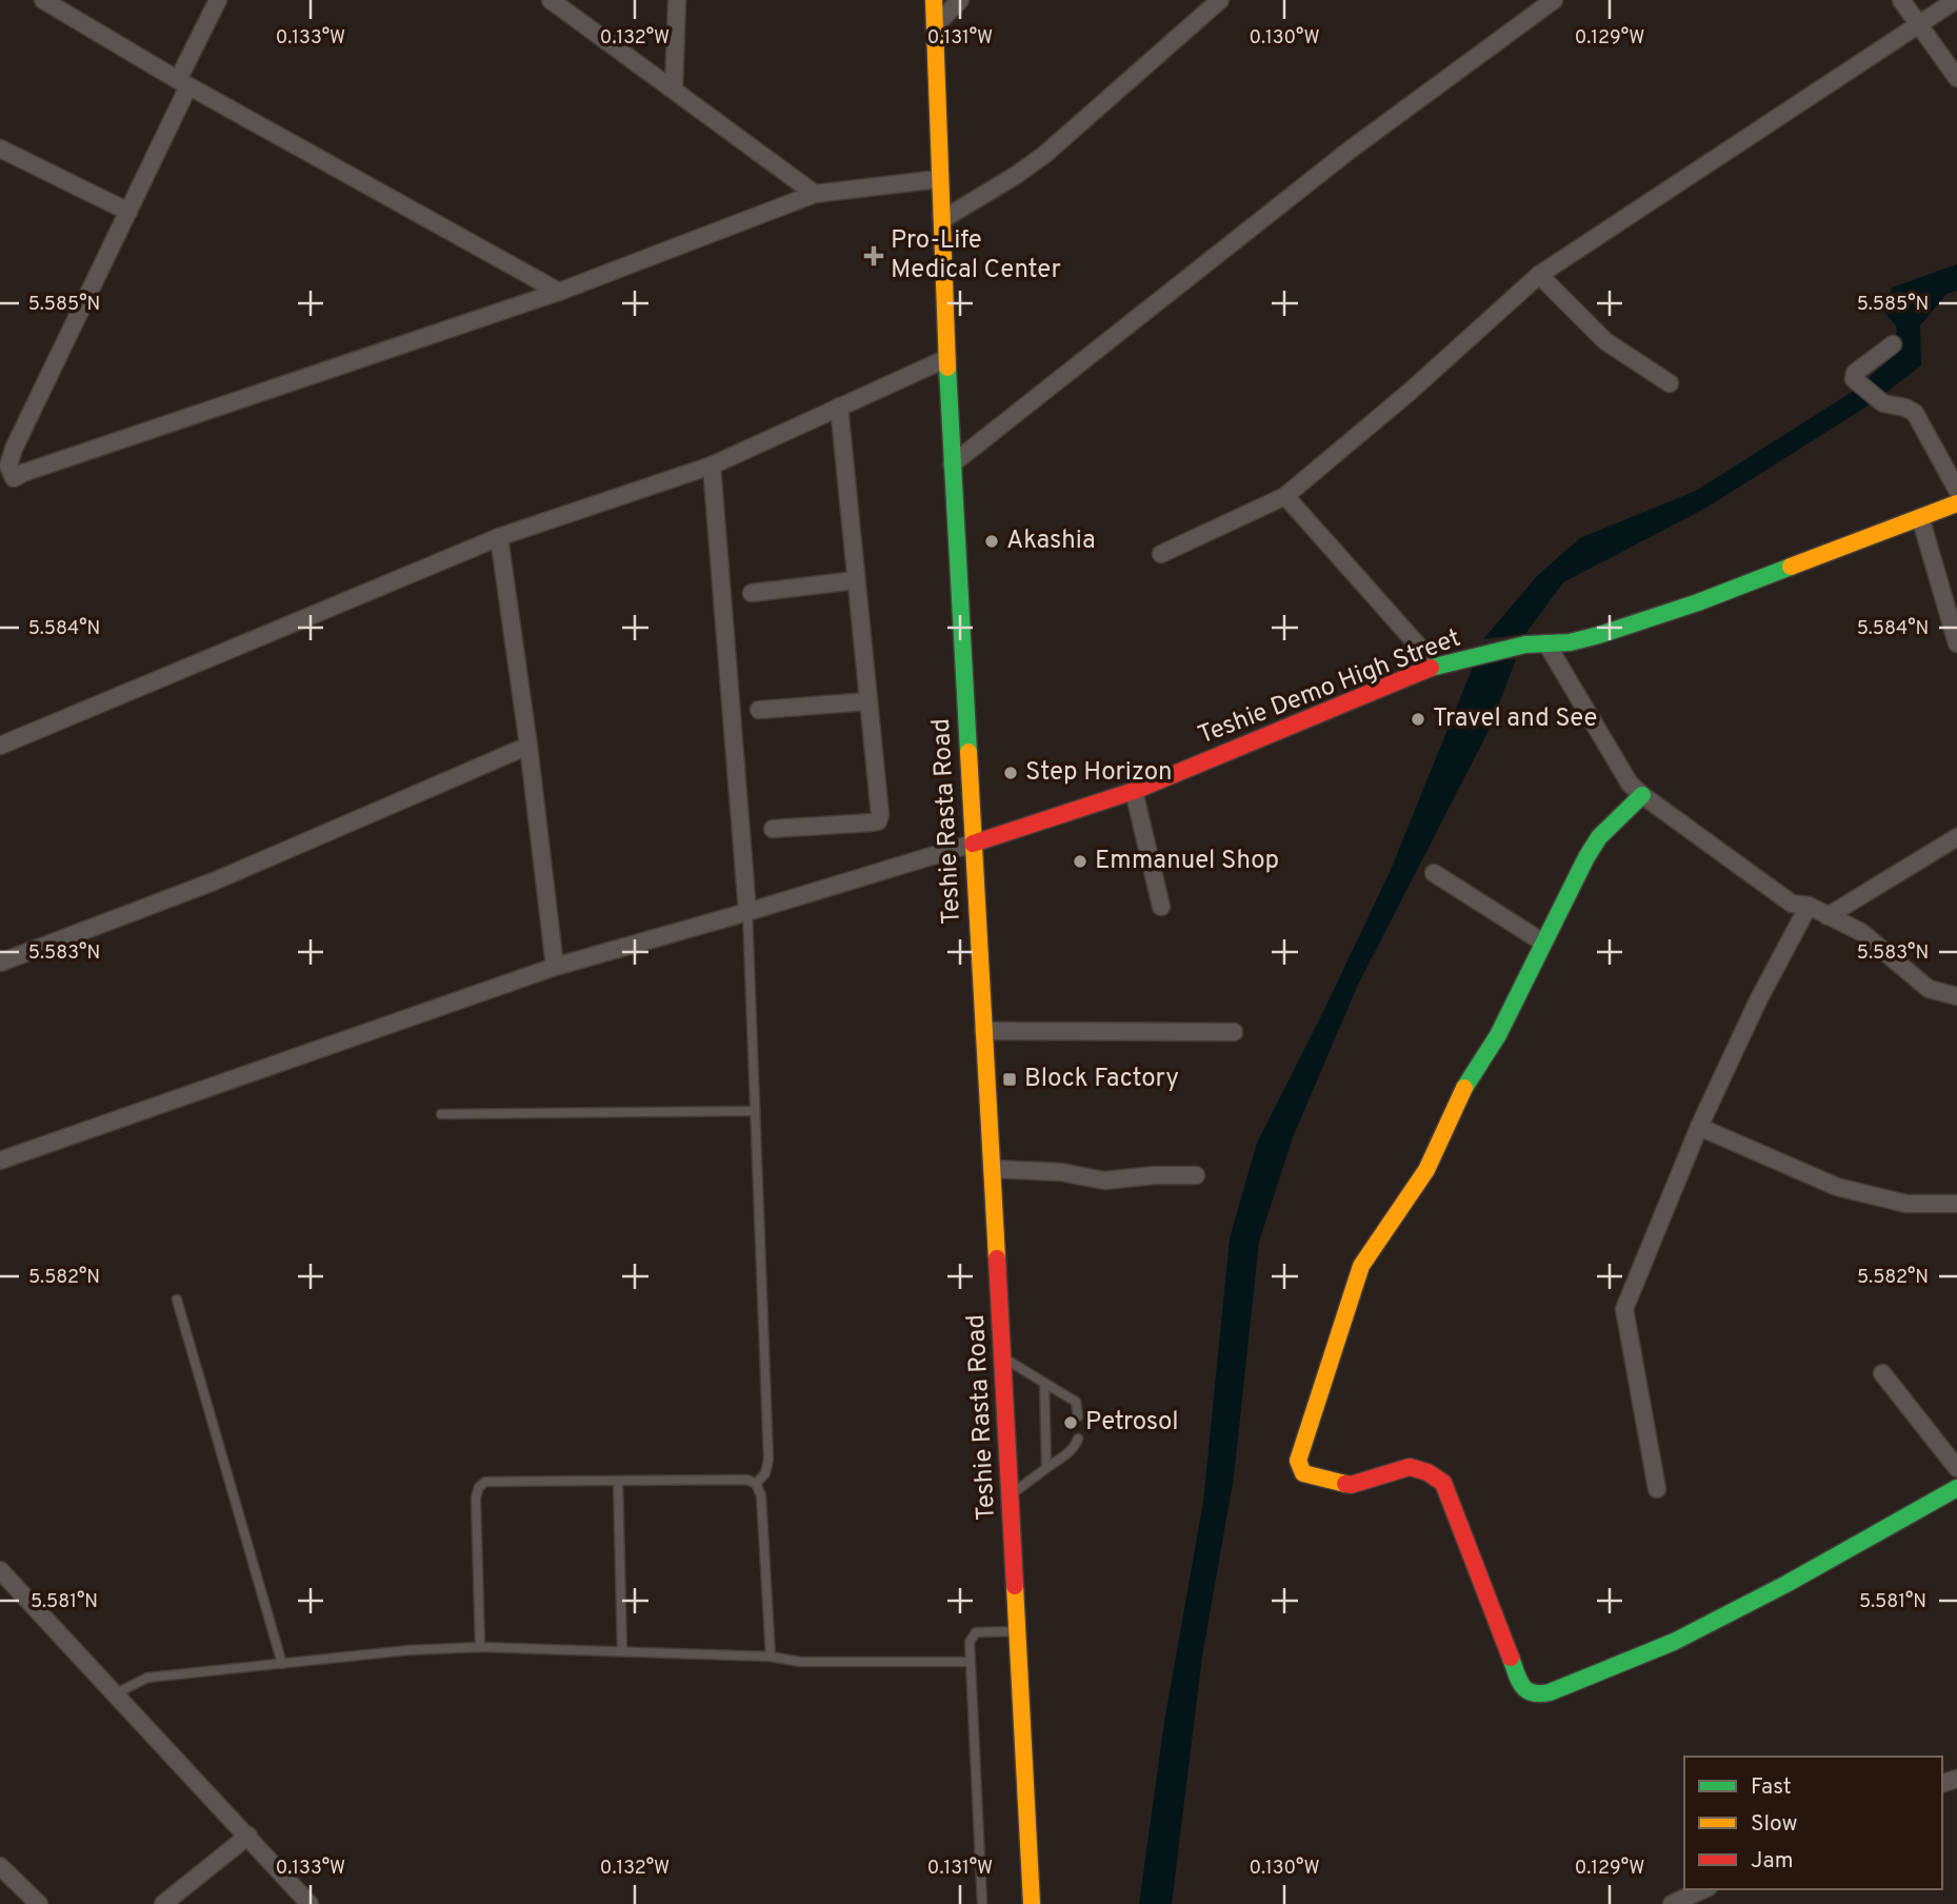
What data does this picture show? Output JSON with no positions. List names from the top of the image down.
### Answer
{
  "streets": {
    "street": ["Teshie Demo High Street", "Teshie Rasta Road"]
  },
  "crossings": [
    ["Teshie Demo High Street", "Teshie Rasta Road"]
  ],
  "places": {
    "health": ["Pro-Life Medical Center"],
    "other": [
      "Akashia",
      "Travel and See",
      "Step Horizon",
      "Emmanuel Shop",
      "Petrosol"
    ],
    "transit": ["Block Factory"]
  },
  "legend": ["Fast", "Slow", "Jam"],
  "coordinates": [
    "0.133°W",
    "0.132°W",
    "0.131°W",
    "0.130°W",
    "0.129°W",
    "5.585°N",
    "5.584°N",
    "5.583°N",
    "5.582°N",
    "5.581°N"
  ]
}
